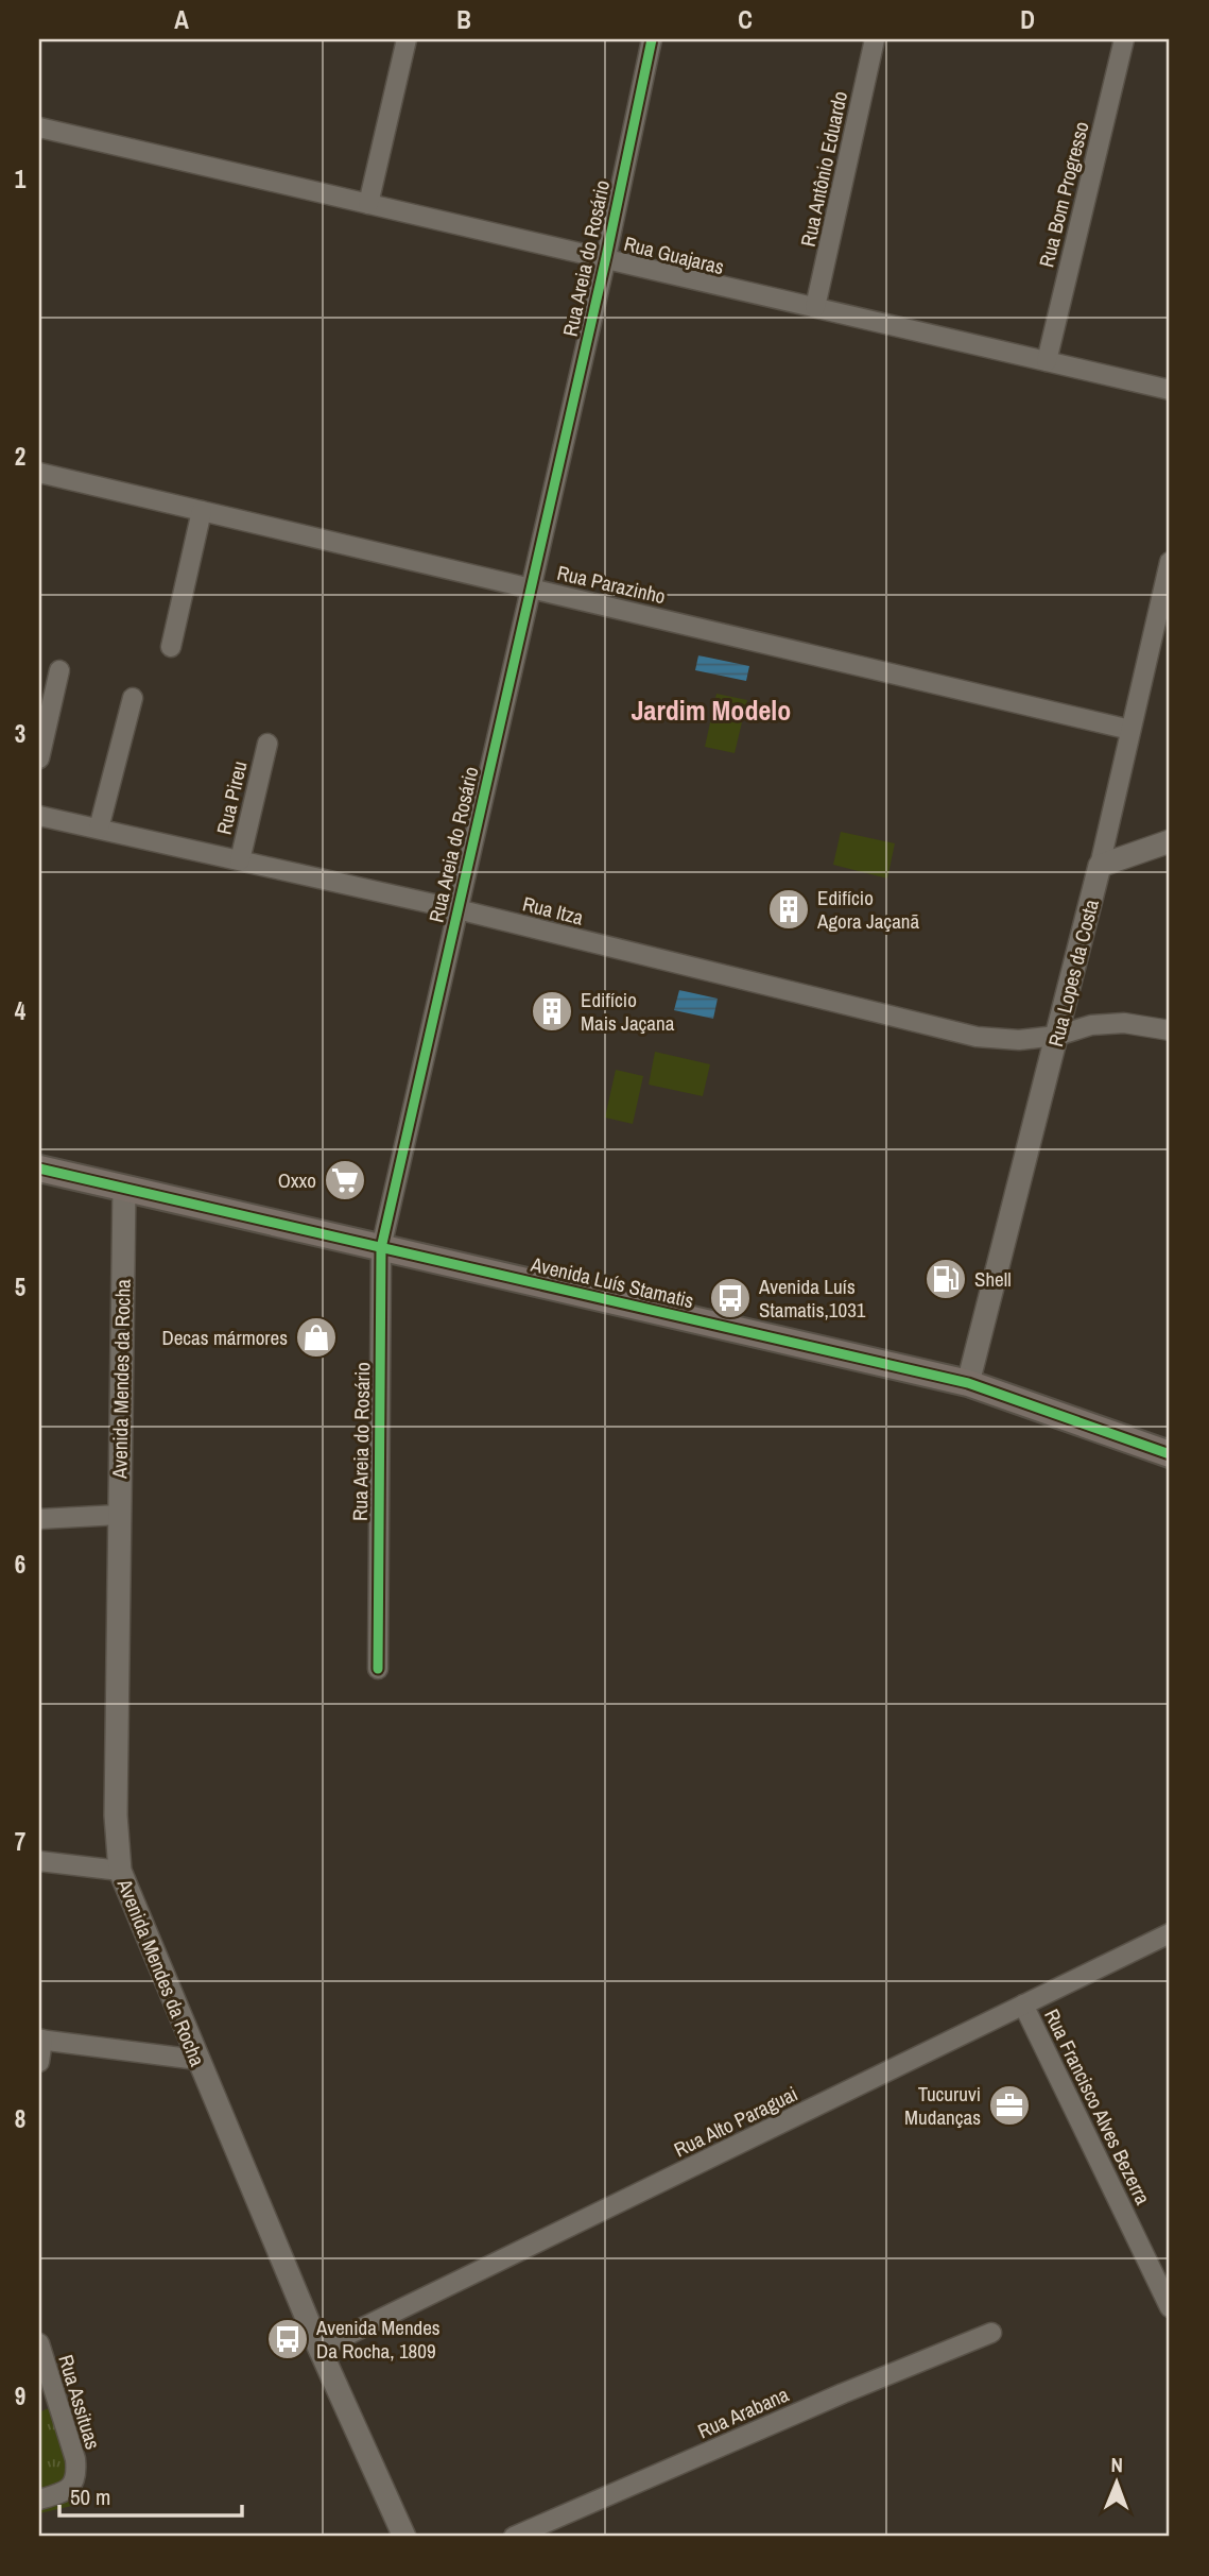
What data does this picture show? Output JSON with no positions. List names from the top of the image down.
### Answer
{
  "streets": {
    "main road": ["Avenida Luís Stamatis"],
    "street": [
      "Rua Antônio Eduardo",
      "Rua Bom Progresso",
      "Rua Guajaras",
      "Rua Areia do Rosário",
      "Rua Parazinho",
      "Rua Pireu",
      "Rua Itza",
      "Rua Lopes da Costa",
      "Avenida Mendes da Rocha",
      "Rua Francisco Alves Bezerra",
      "Rua Alto Paraguai",
      "Rua Assituas",
      "Rua Arabana"
    ]
  },
  "crossings": [
    ["Rua Antônio Eduardo", "Rua Guajaras"],
    ["Rua Bom Progresso", "Rua Guajaras"],
    ["Rua Guajaras", "Rua Areia do Rosário"],
    ["Rua Areia do Rosário", "Rua Parazinho"],
    ["Rua Areia do Rosário", "Rua Itza"],
    ["Rua Areia do Rosário", "Avenida Luís Stamatis"],
    ["Rua Parazinho", "Rua Lopes da Costa"],
    ["Rua Pireu", "Rua Itza"],
    ["Rua Itza", "Rua Lopes da Costa"],
    ["Rua Lopes da Costa", "Avenida Luís Stamatis"],
    ["Avenida Luís Stamatis", "Avenida Mendes da Rocha"],
    ["Avenida Mendes da Rocha", "Rua Alto Paraguai"],
    ["Rua Francisco Alves Bezerra", "Rua Alto Paraguai"]
  ],
  "districts": ["Jardim Modelo"],
  "places": {
    "building": ["Edifício Agora Jaçanã", "Edifício Mais Jaçana"],
    "supermarket": ["Oxxo"],
    "fuel station": ["Shell"],
    "bus stop": ["Avenida Luís Stamatis,1031", "Avenida Mendes Da Rocha, 1809"],
    "shop": ["Decas mármores"],
    "office": ["Tucuruvi Mudanças"]
  },
  "scale_bar": "50 m",
  "north": "top",
  "grid": {
    "columns": [
      "A",
      "B",
      "C",
      "D"
    ],
    "rows": [
      "1",
      "2",
      "3",
      "4",
      "5",
      "6",
      "7",
      "8",
      "9"
    ]
  }
}
